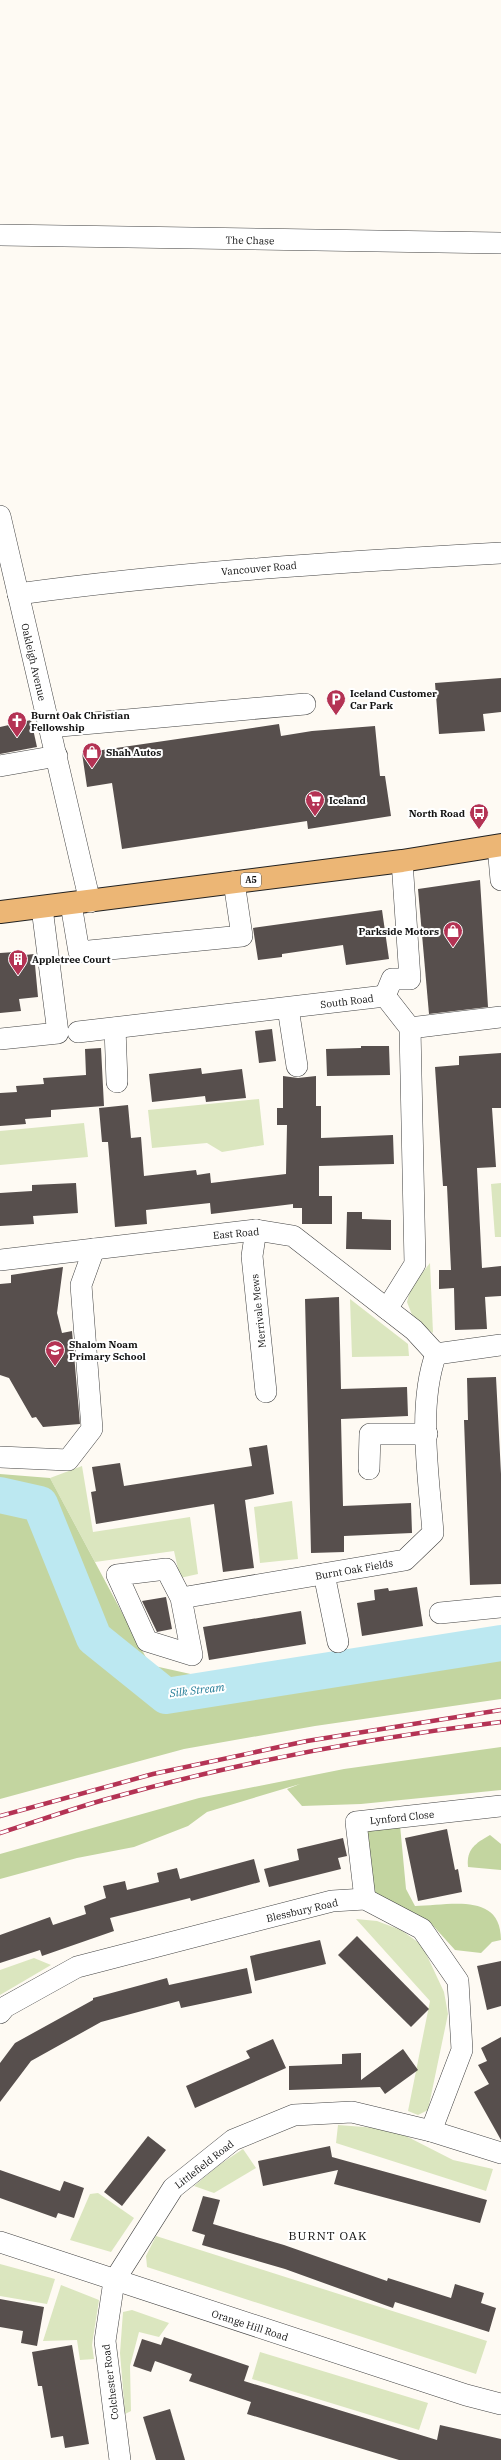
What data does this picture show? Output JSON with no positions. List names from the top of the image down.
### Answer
{
  "streets": {
    "main road": ["A5"],
    "street": [
      "The Chase",
      "Vancouver Road",
      "Oakleigh Avenue",
      "South Road",
      "East Road",
      "Merrivale Mews",
      "Burnt Oak Fields",
      "Lynford Close",
      "Blessbury Road",
      "Littlefield Road",
      "Orange Hill Road",
      "Colchester Road"
    ]
  },
  "crossings": [
    ["Vancouver Road", "Oakleigh Avenue"],
    ["Oakleigh Avenue", "A5"],
    ["East Road", "Merrivale Mews"],
    ["East Road", "Burnt Oak Fields"],
    ["Lynford Close", "Blessbury Road"],
    ["Blessbury Road", "Littlefield Road"],
    ["Littlefield Road", "Orange Hill Road"],
    ["Littlefield Road", "Colchester Road"],
    ["Orange Hill Road", "Colchester Road"]
  ],
  "districts": ["BURNT OAK"],
  "water": ["Silk Stream"],
  "places": {
    "parking": ["Iceland Customer Car Park"],
    "church": ["Burnt Oak Christian Fellowship"],
    "shop": ["Shah Autos", "Parkside Motors"],
    "supermarket": ["Iceland"],
    "bus stop": ["North Road"],
    "building": ["Appletree Court"],
    "school or university": ["Shalom Noam Primary School"]
  }
}
